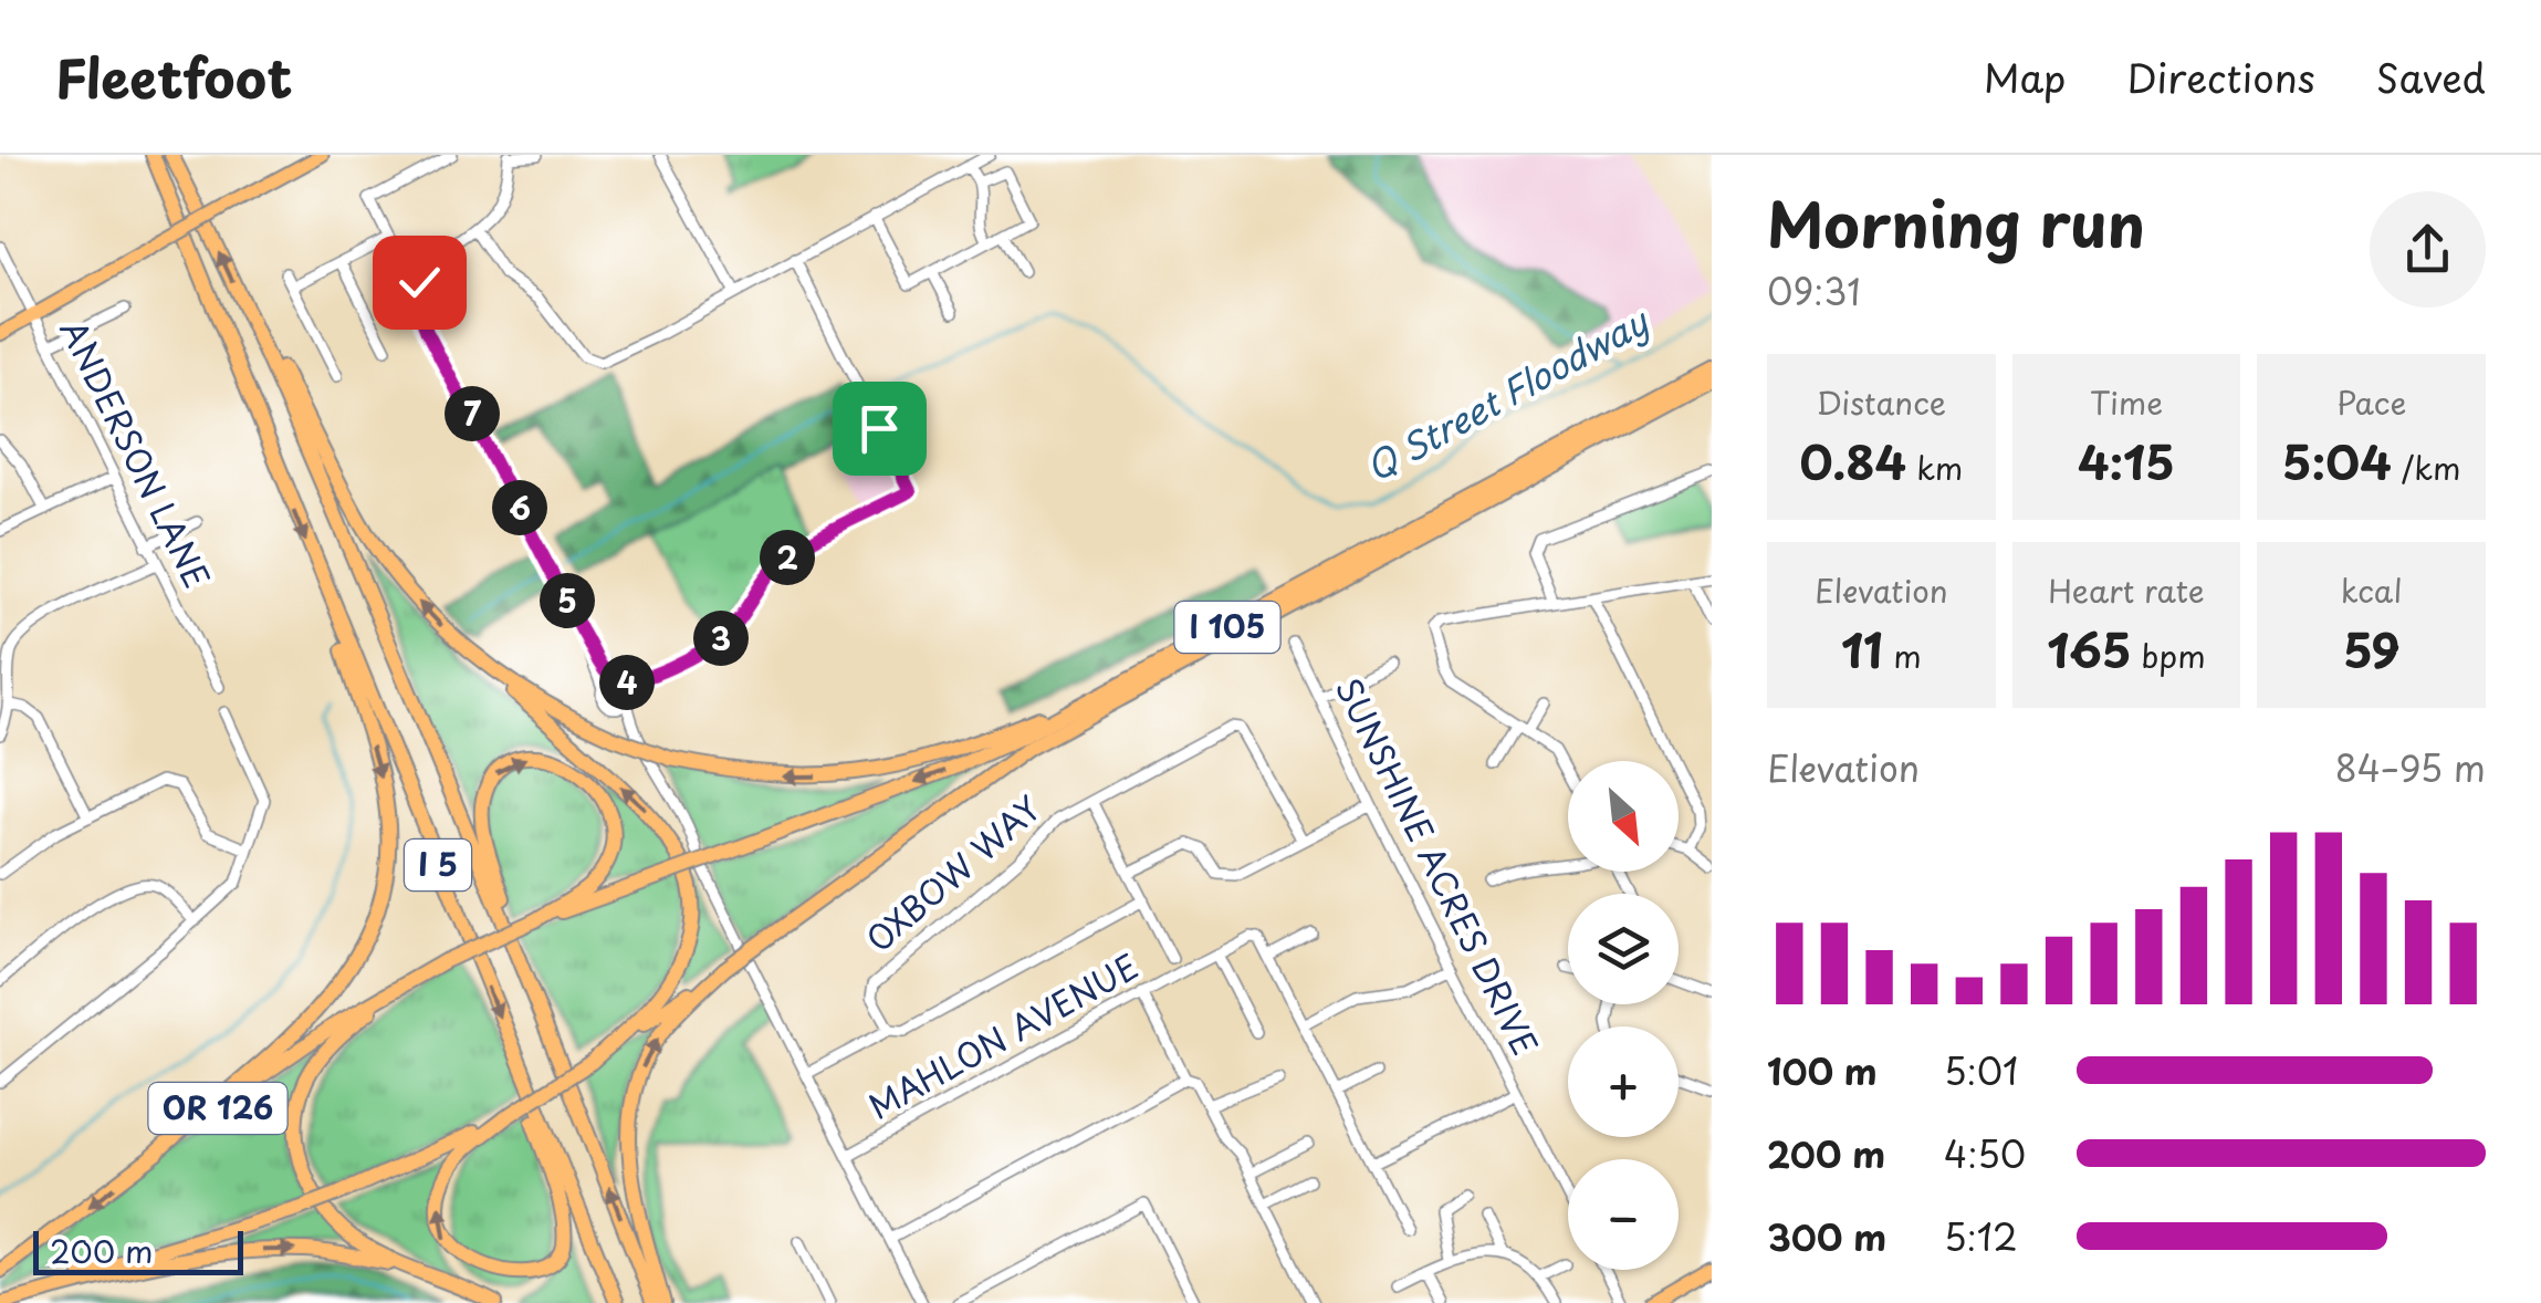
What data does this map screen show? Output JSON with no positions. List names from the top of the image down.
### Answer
{
  "streets": {
    "highway": ["I 105", "I 5", "OR 126"],
    "street": [
      "ANDERSON LANE",
      "SUNSHINE ACRES DRIVE",
      "OXBOW WAY",
      "MAHLON AVENUE"
    ]
  },
  "crossings": [
    ["I 105", "OR 126"]
  ],
  "water": ["Q Street Floodway"],
  "scale_bar": "200 m",
  "north": "bottom right",
  "page": {
    "header": "Fleetfoot",
    "nav": ["Map", "Directions", "Saved"],
    "heading": ["Morning run", "09:31"],
    "stats": [
      ["Distance", "0.84 km"],
      ["Time", "4:15"],
      ["Pace", "5:04 /km"],
      ["Elevation", "11 m"],
      ["Heart rate", "165 bpm"],
      ["kcal", "59"]
    ],
    "pins": [
      "7",
      "6",
      "2",
      "5",
      "3",
      "4"
    ],
    "chart": ["Elevation", "84–95 m"],
    "map_buttons": ["+", "−"],
    "list": [
      {
        "name": "100 m",
        "note": "5:01"
      },
      {
        "name": "200 m",
        "note": "4:50"
      },
      {
        "name": "300 m",
        "note": "5:12"
      }
    ],
    "scale": "200 m"
  }
}
